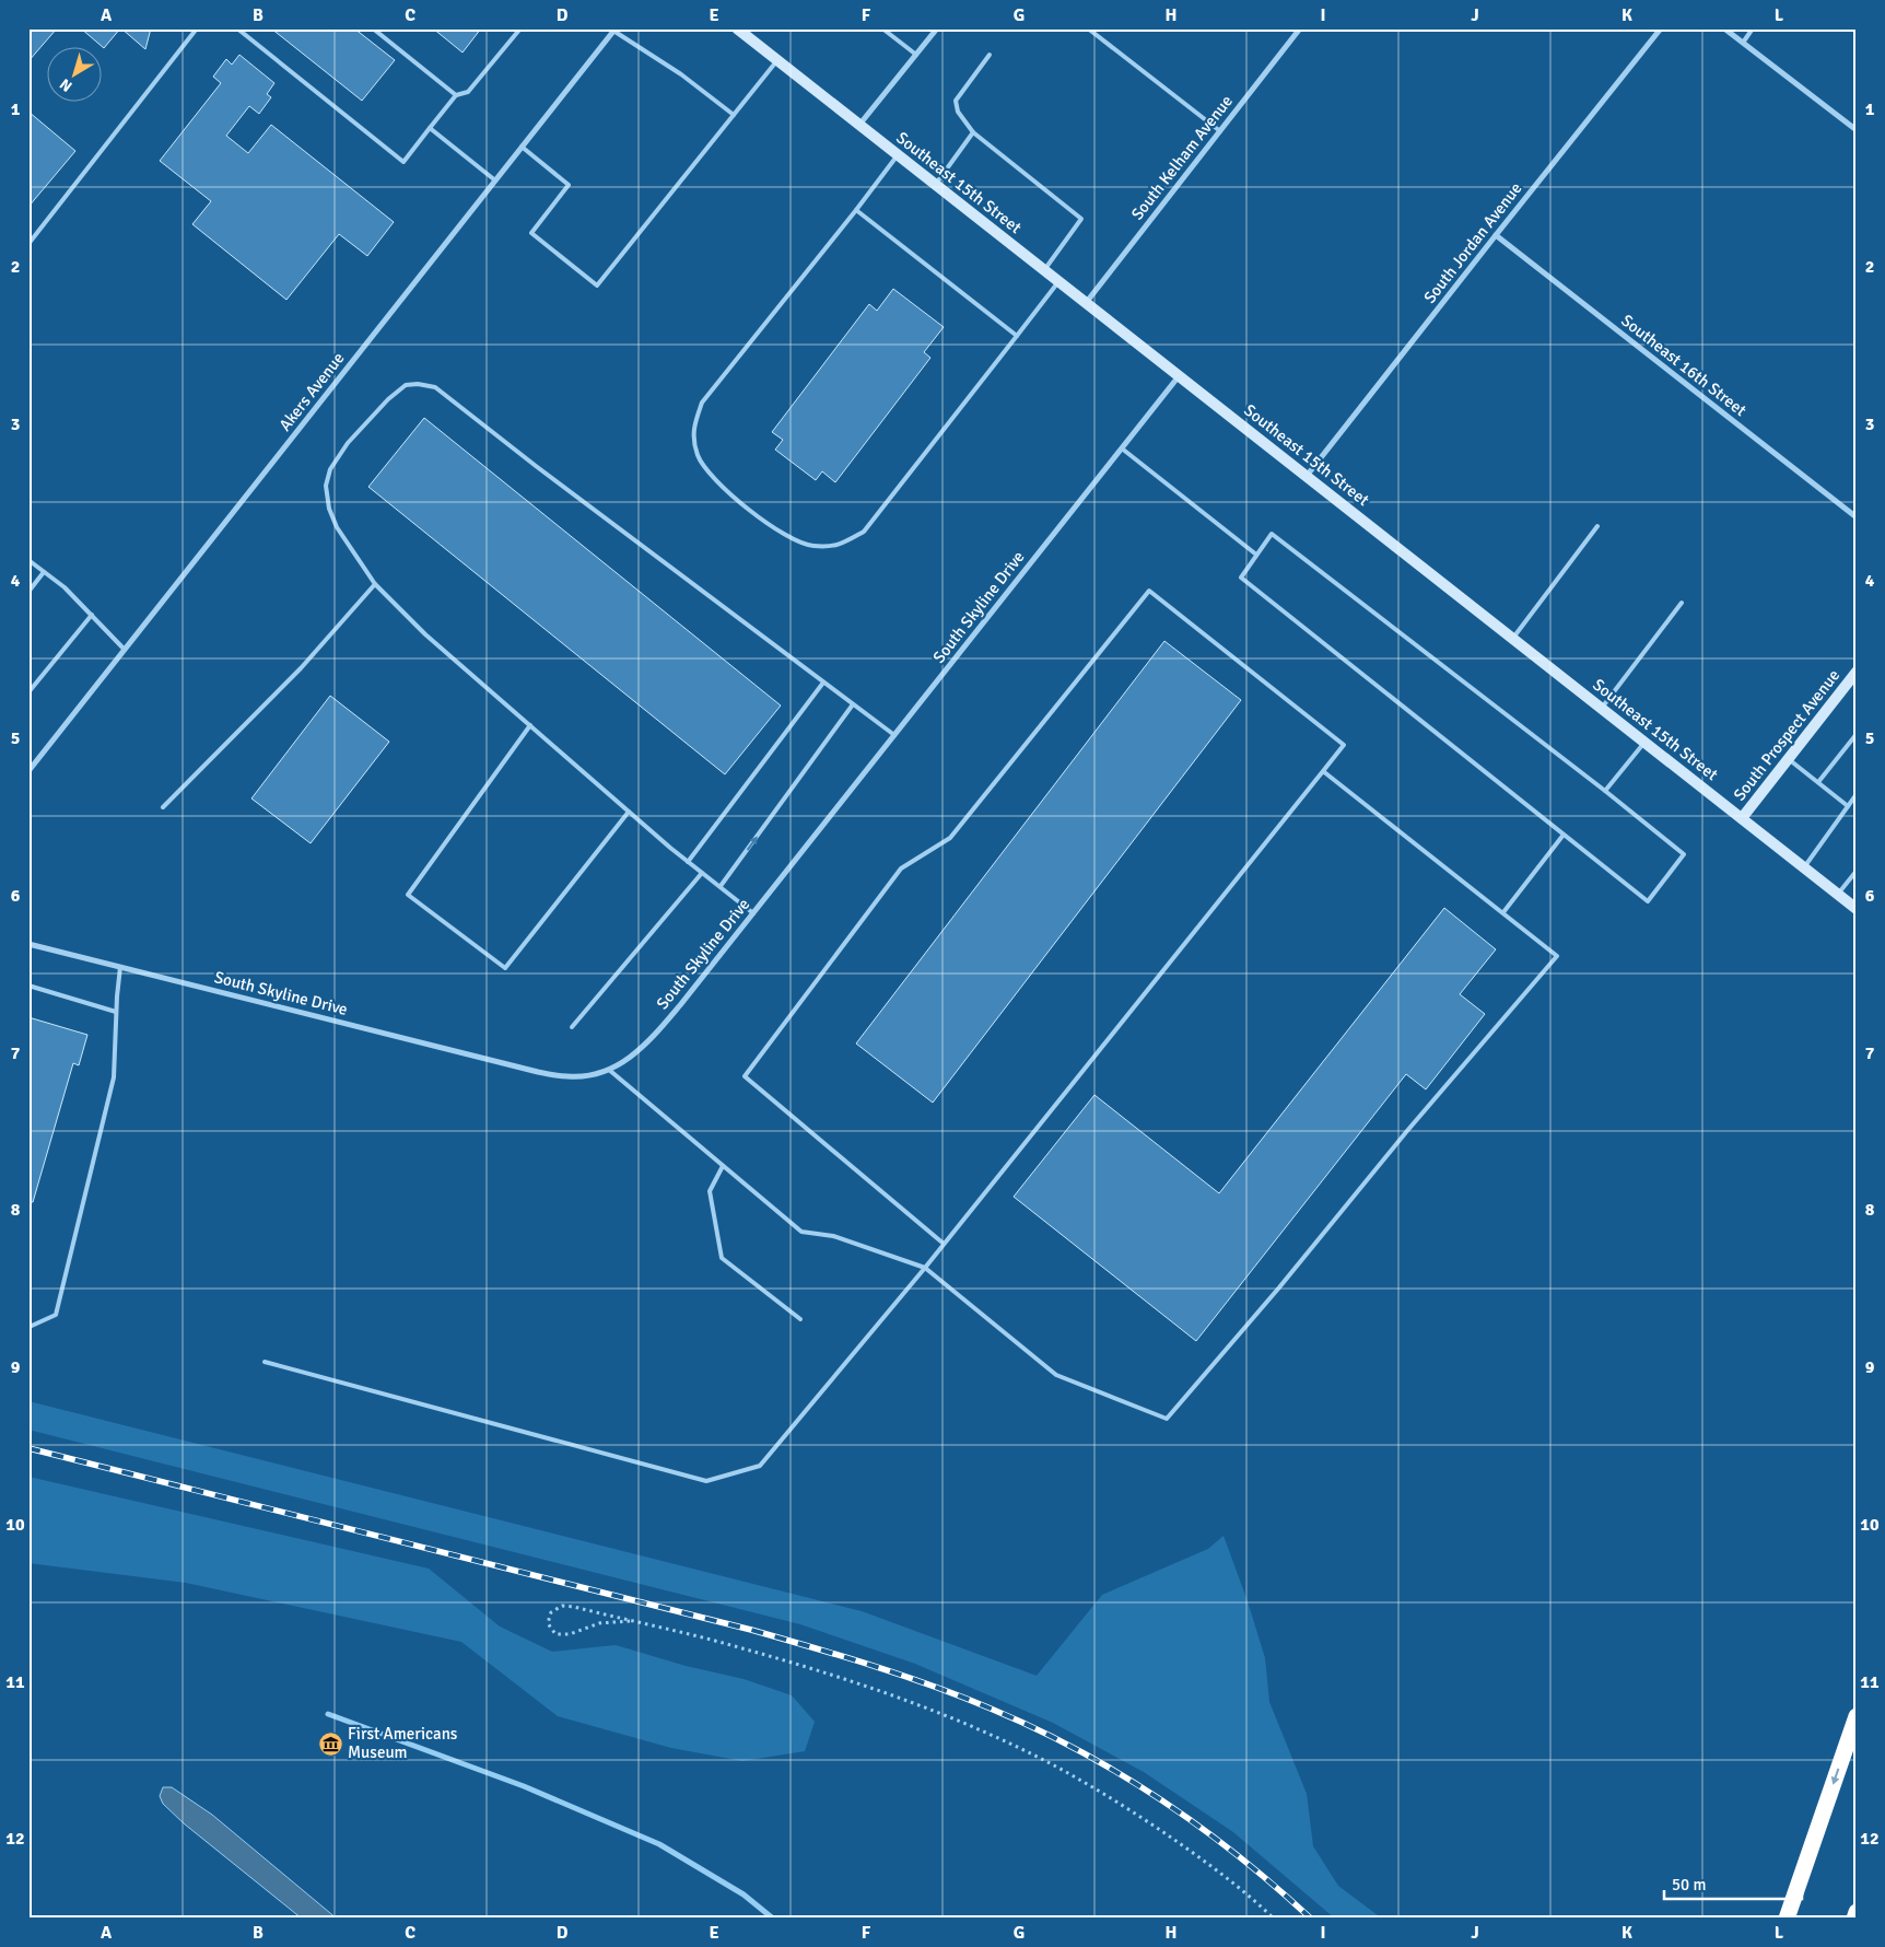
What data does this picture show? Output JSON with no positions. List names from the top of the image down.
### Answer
{
  "streets": {
    "main road": ["Southeast 15th Street", "South Prospect Avenue"],
    "street": [
      "South Kelham Avenue",
      "South Jordan Avenue",
      "Southeast 16th Street",
      "Akers Avenue",
      "South Skyline Drive"
    ]
  },
  "crossings": [
    ["South Kelham Avenue", "Southeast 15th Street"],
    ["Southeast 15th Street", "South Jordan Avenue"],
    ["Southeast 15th Street", "South Skyline Drive"],
    ["Southeast 15th Street", "South Prospect Avenue"],
    ["South Jordan Avenue", "Southeast 16th Street"]
  ],
  "places": {
    "museum": ["First Americans Museum"]
  },
  "scale_bar": "50 m",
  "north": "bottom left",
  "grid": {
    "columns": [
      "A",
      "B",
      "C",
      "D",
      "E",
      "F",
      "G",
      "H",
      "I",
      "J",
      "K",
      "L"
    ],
    "rows": [
      "1",
      "2",
      "3",
      "4",
      "5",
      "6",
      "7",
      "8",
      "9",
      "10",
      "11",
      "12"
    ]
  }
}
